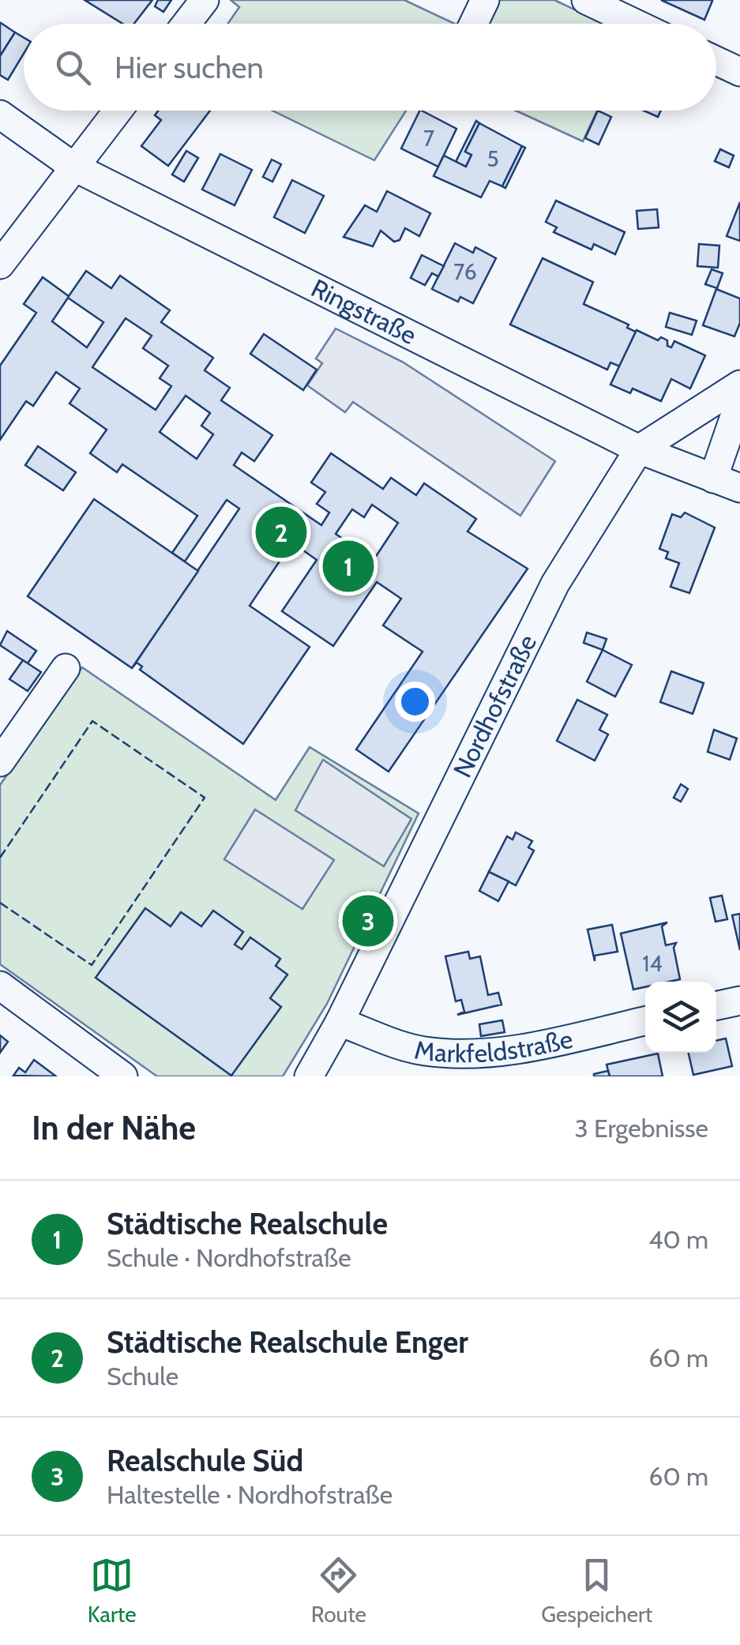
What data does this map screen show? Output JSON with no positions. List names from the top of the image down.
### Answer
{
  "streets": {
    "street": ["Ringstraße", "Nordhofstraße", "Markfeldstraße"]
  },
  "crossings": [
    ["Ringstraße", "Nordhofstraße"],
    ["Nordhofstraße", "Markfeldstraße"]
  ],
  "house_numbers": [
    "7",
    "5",
    "76",
    "14"
  ],
  "page": {
    "search": "Hier suchen",
    "pins": ["2", "1", "3"],
    "heading": ["In der Nähe", "3 Ergebnisse"],
    "list": [
      {
        "mark": "1",
        "name": "Städtische Realschule",
        "note": "Schule · Nordhofstraße",
        "value": "40 m"
      },
      {
        "mark": "2",
        "name": "Städtische Realschule Enger",
        "note": "Schule",
        "value": "60 m"
      },
      {
        "mark": "3",
        "name": "Realschule Süd",
        "note": "Haltestelle · Nordhofstraße",
        "value": "60 m"
      }
    ],
    "nav": ["Karte", "Route", "Gespeichert"]
  }
}
